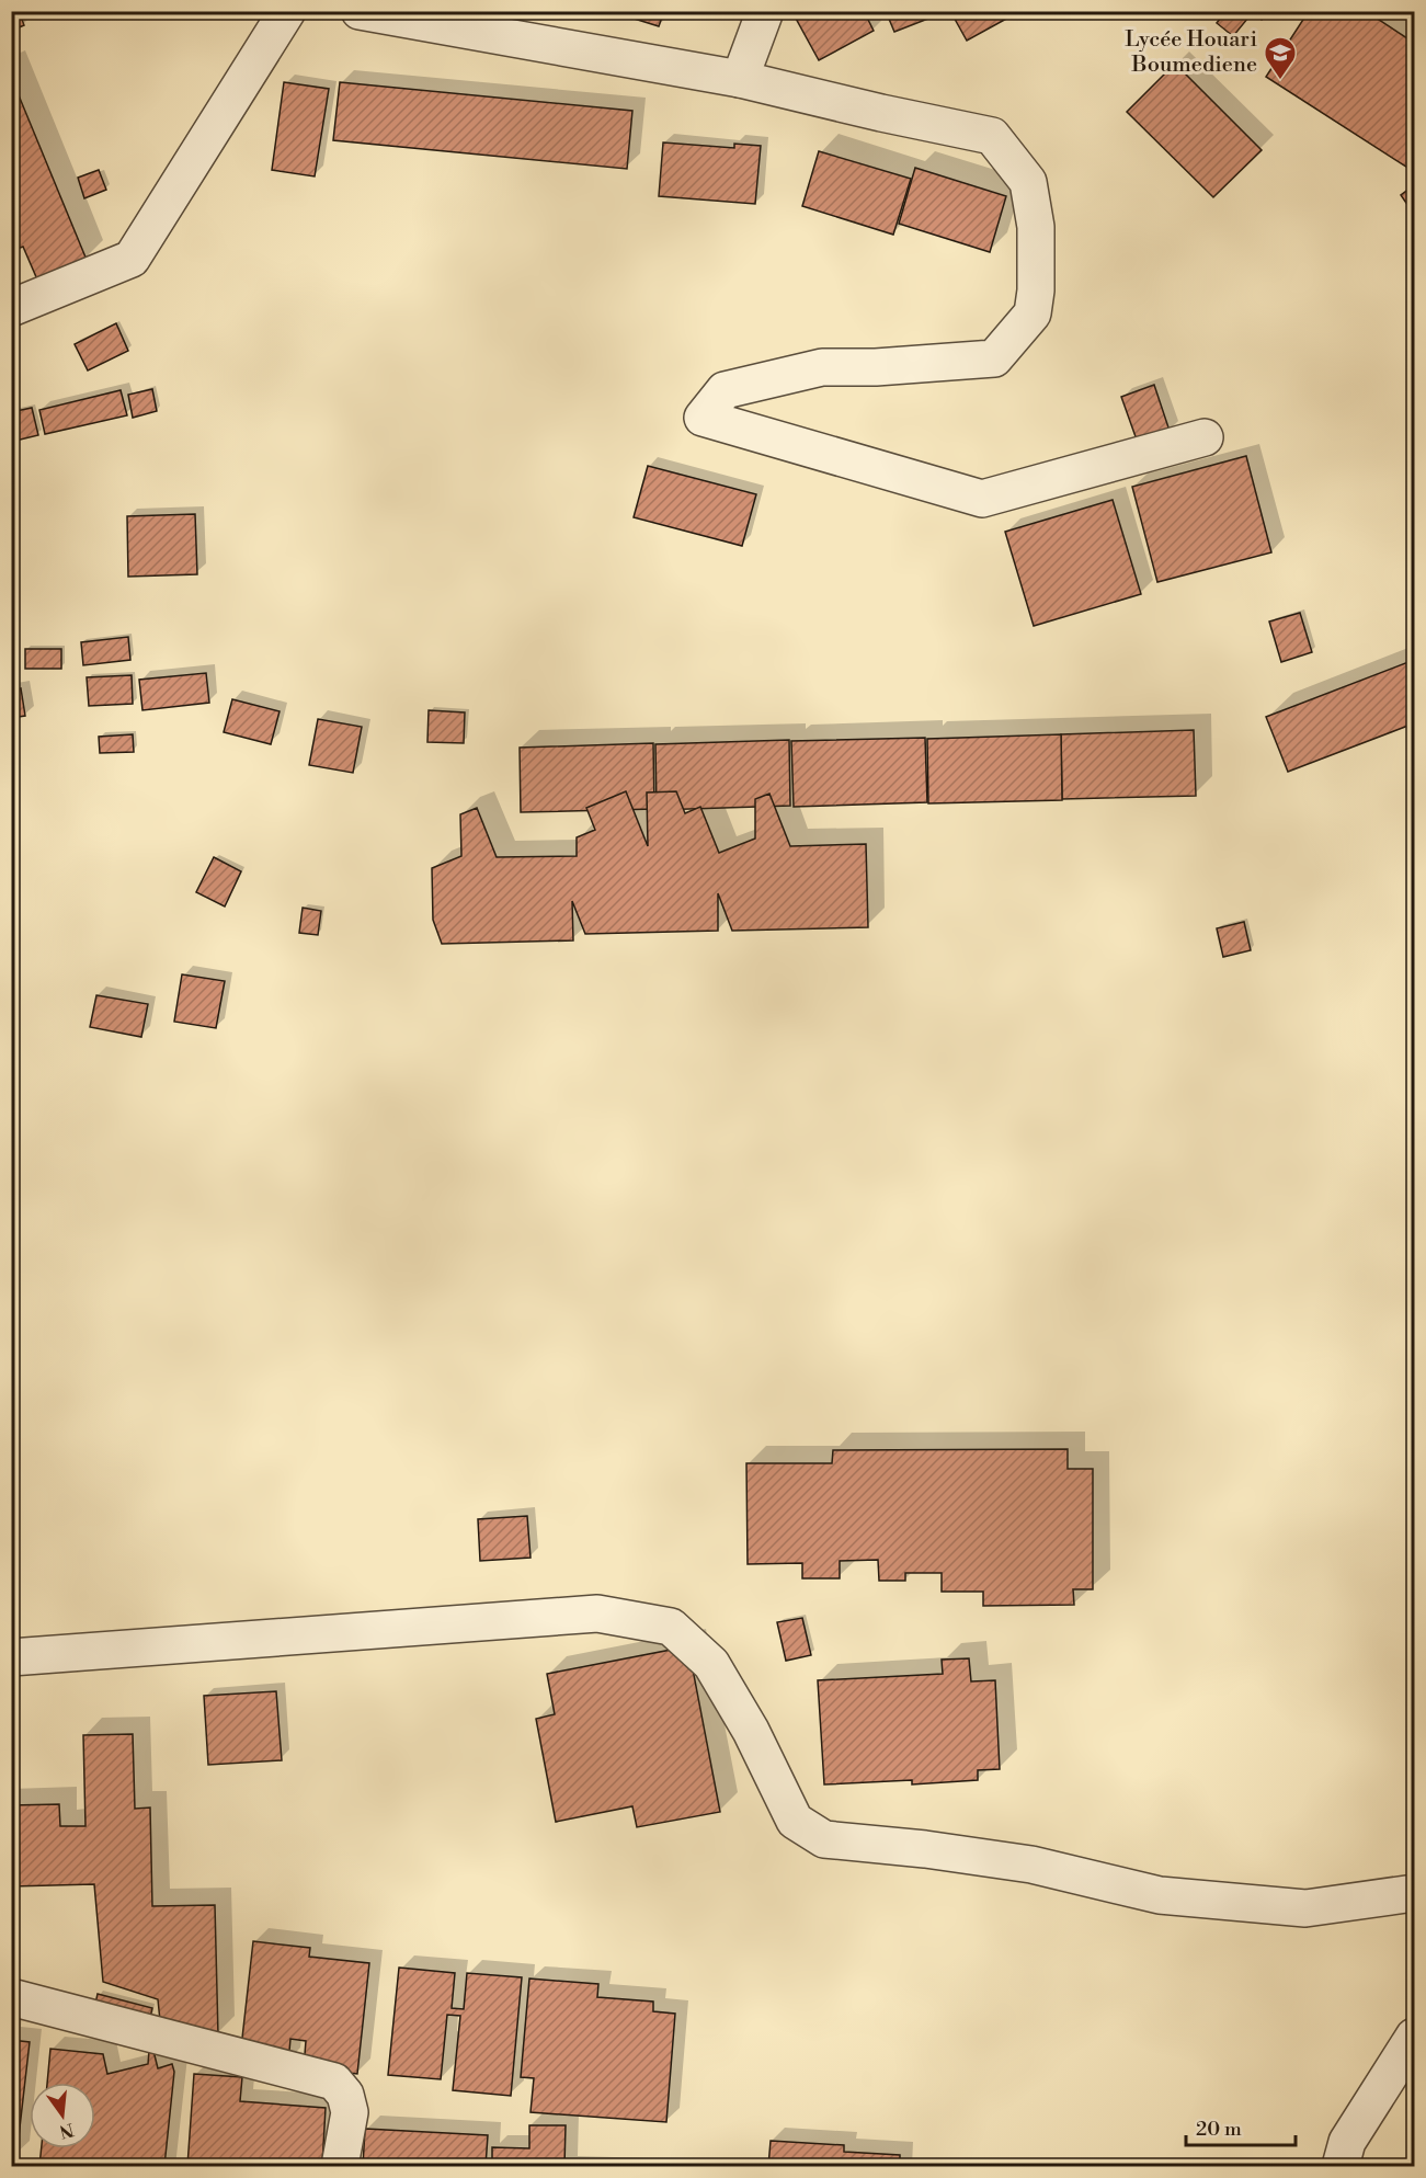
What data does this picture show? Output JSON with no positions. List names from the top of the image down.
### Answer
{
  "places": {
    "school or university": ["Lycée Houari Boumediene"]
  },
  "scale_bar": "20 m",
  "north": "bottom"
}
